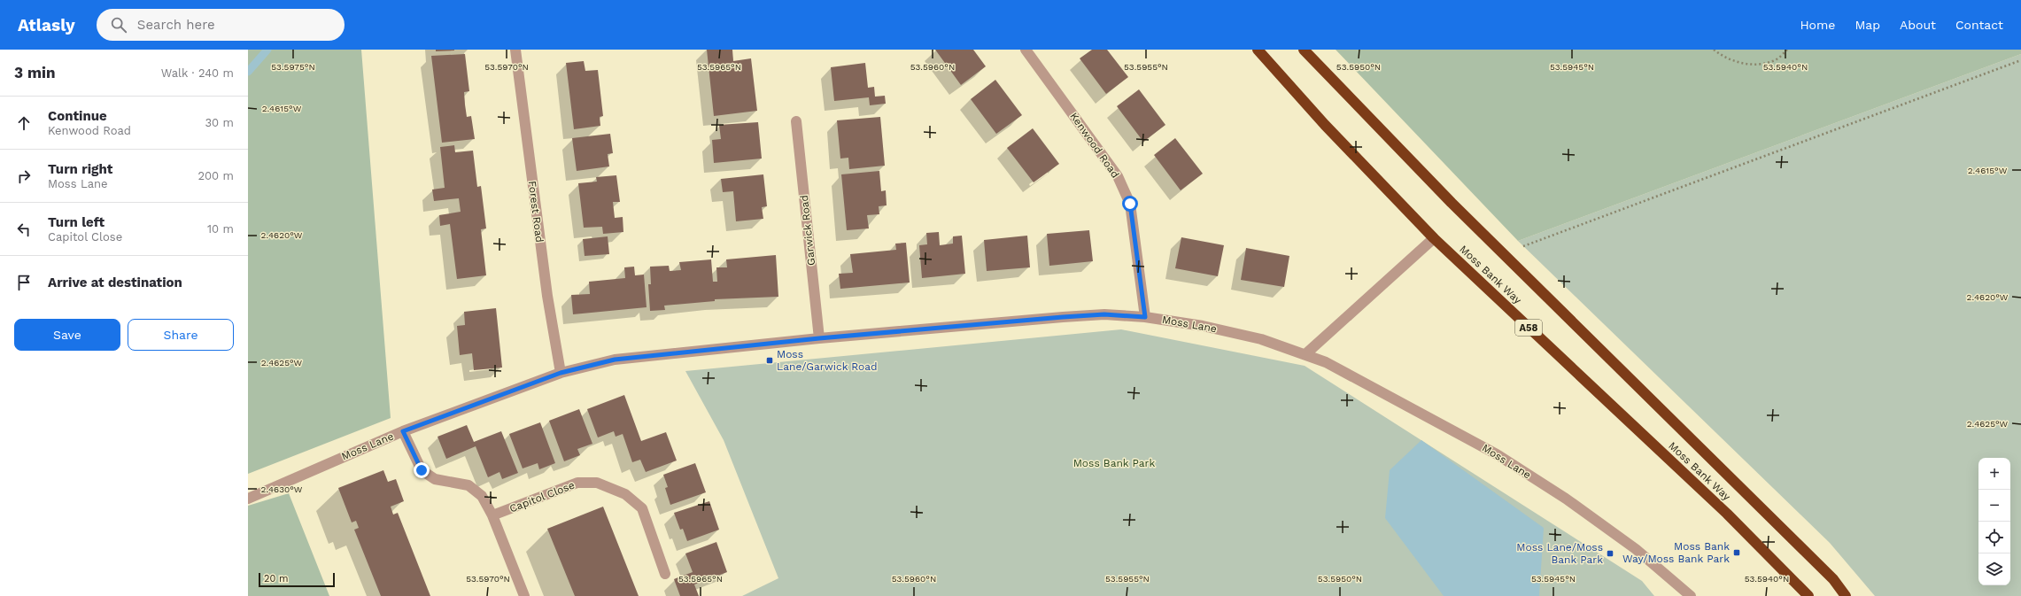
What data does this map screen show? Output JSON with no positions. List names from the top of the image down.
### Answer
{
  "streets": {
    "highway": ["Moss Bank Way", "A58"],
    "street": [
      "Kenwood Road",
      "Forest Road",
      "Garwick Road",
      "Moss Lane",
      "Capitol Close"
    ]
  },
  "crossings": [
    ["Kenwood Road", "Moss Lane"],
    ["Forest Road", "Moss Lane"],
    ["Garwick Road", "Moss Lane"]
  ],
  "parks": ["Moss Bank Park"],
  "places": {
    "transit": ["Moss Lane/Garwick Road", "Moss Bank Way/Moss Bank Park", "Moss Lane/Moss Bank Park"]
  },
  "scale_bar": "20 m",
  "page": {
    "header": "Atlasly",
    "search": "Search here",
    "nav": [
      "Home",
      "Map",
      "About",
      "Contact"
    ],
    "heading": ["3 min", "Walk · 240 m"],
    "list": [
      ["Continue", "Kenwood Road", "30 m"],
      ["Turn right", "Moss Lane", "200 m"],
      ["Turn left", "Capitol Close", "10 m"],
      "Arrive at destination"
    ],
    "buttons": ["Save", "Share"],
    "map_buttons": ["+", "−"],
    "scale": "20 m"
  },
  "coordinates": [
    "53.5975°N",
    "53.5970°N",
    "53.5965°N",
    "53.5960°N",
    "53.5955°N",
    "53.5950°N",
    "53.5945°N",
    "53.5940°N",
    "2.4615°W",
    "2.4620°W",
    "2.4625°W",
    "2.4630°W"
  ]
}
